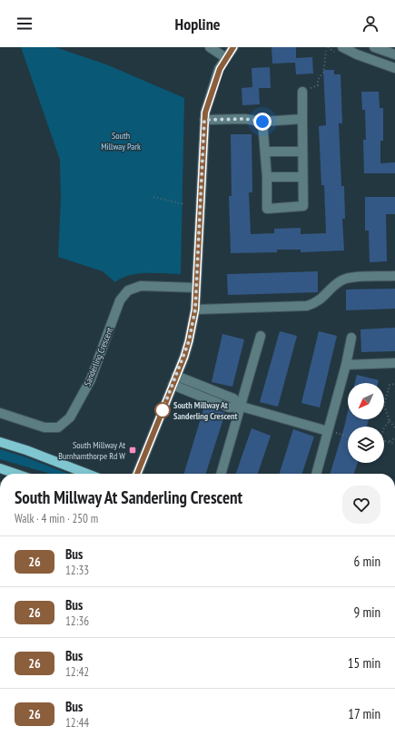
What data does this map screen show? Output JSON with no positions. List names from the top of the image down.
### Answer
{
  "streets": {
    "street": ["Sanderling Crescent"]
  },
  "parks": ["South Millway Park"],
  "places": {
    "other": ["South Millway At Sanderling Crescent"],
    "transit": ["South Millway At Burnhamthorpe Rd W"]
  },
  "lines": ["bus line 26"],
  "north": "bottom left",
  "page": {
    "header": "Hopline",
    "heading": ["South Millway At Sanderling Crescent", "Walk · 4 min · 250 m"],
    "list": [
      {
        "mark": "26",
        "name": "Bus",
        "note": "12:33",
        "value": "6 min"
      },
      {
        "mark": "26",
        "name": "Bus",
        "note": "12:36",
        "value": "9 min"
      },
      {
        "mark": "26",
        "name": "Bus",
        "note": "12:42",
        "value": "15 min"
      },
      {
        "mark": "26",
        "name": "Bus",
        "note": "12:44",
        "value": "17 min"
      }
    ]
  }
}
